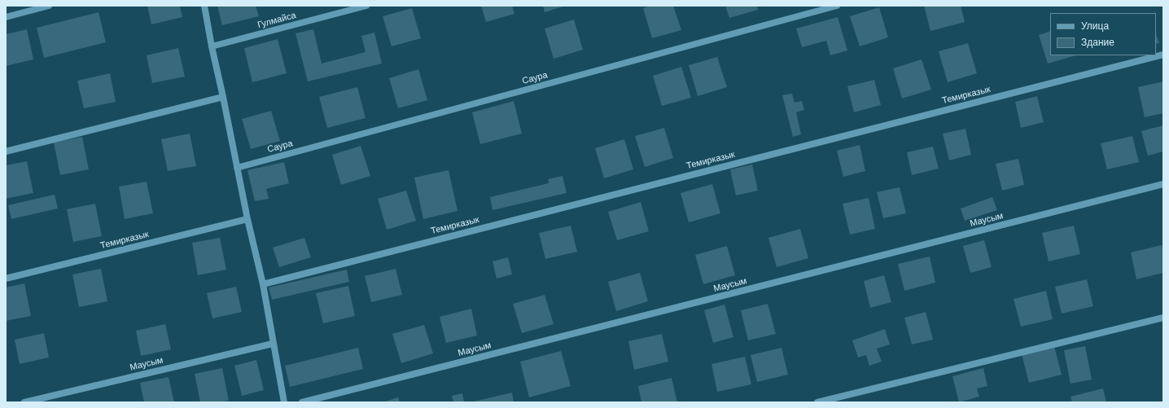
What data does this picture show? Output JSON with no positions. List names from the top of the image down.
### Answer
{
  "streets": {
    "street": [
      "Гулмайса",
      "Саура",
      "Темирказык",
      "Маусым"
    ]
  },
  "legend": ["Улица", "Здание"]
}
